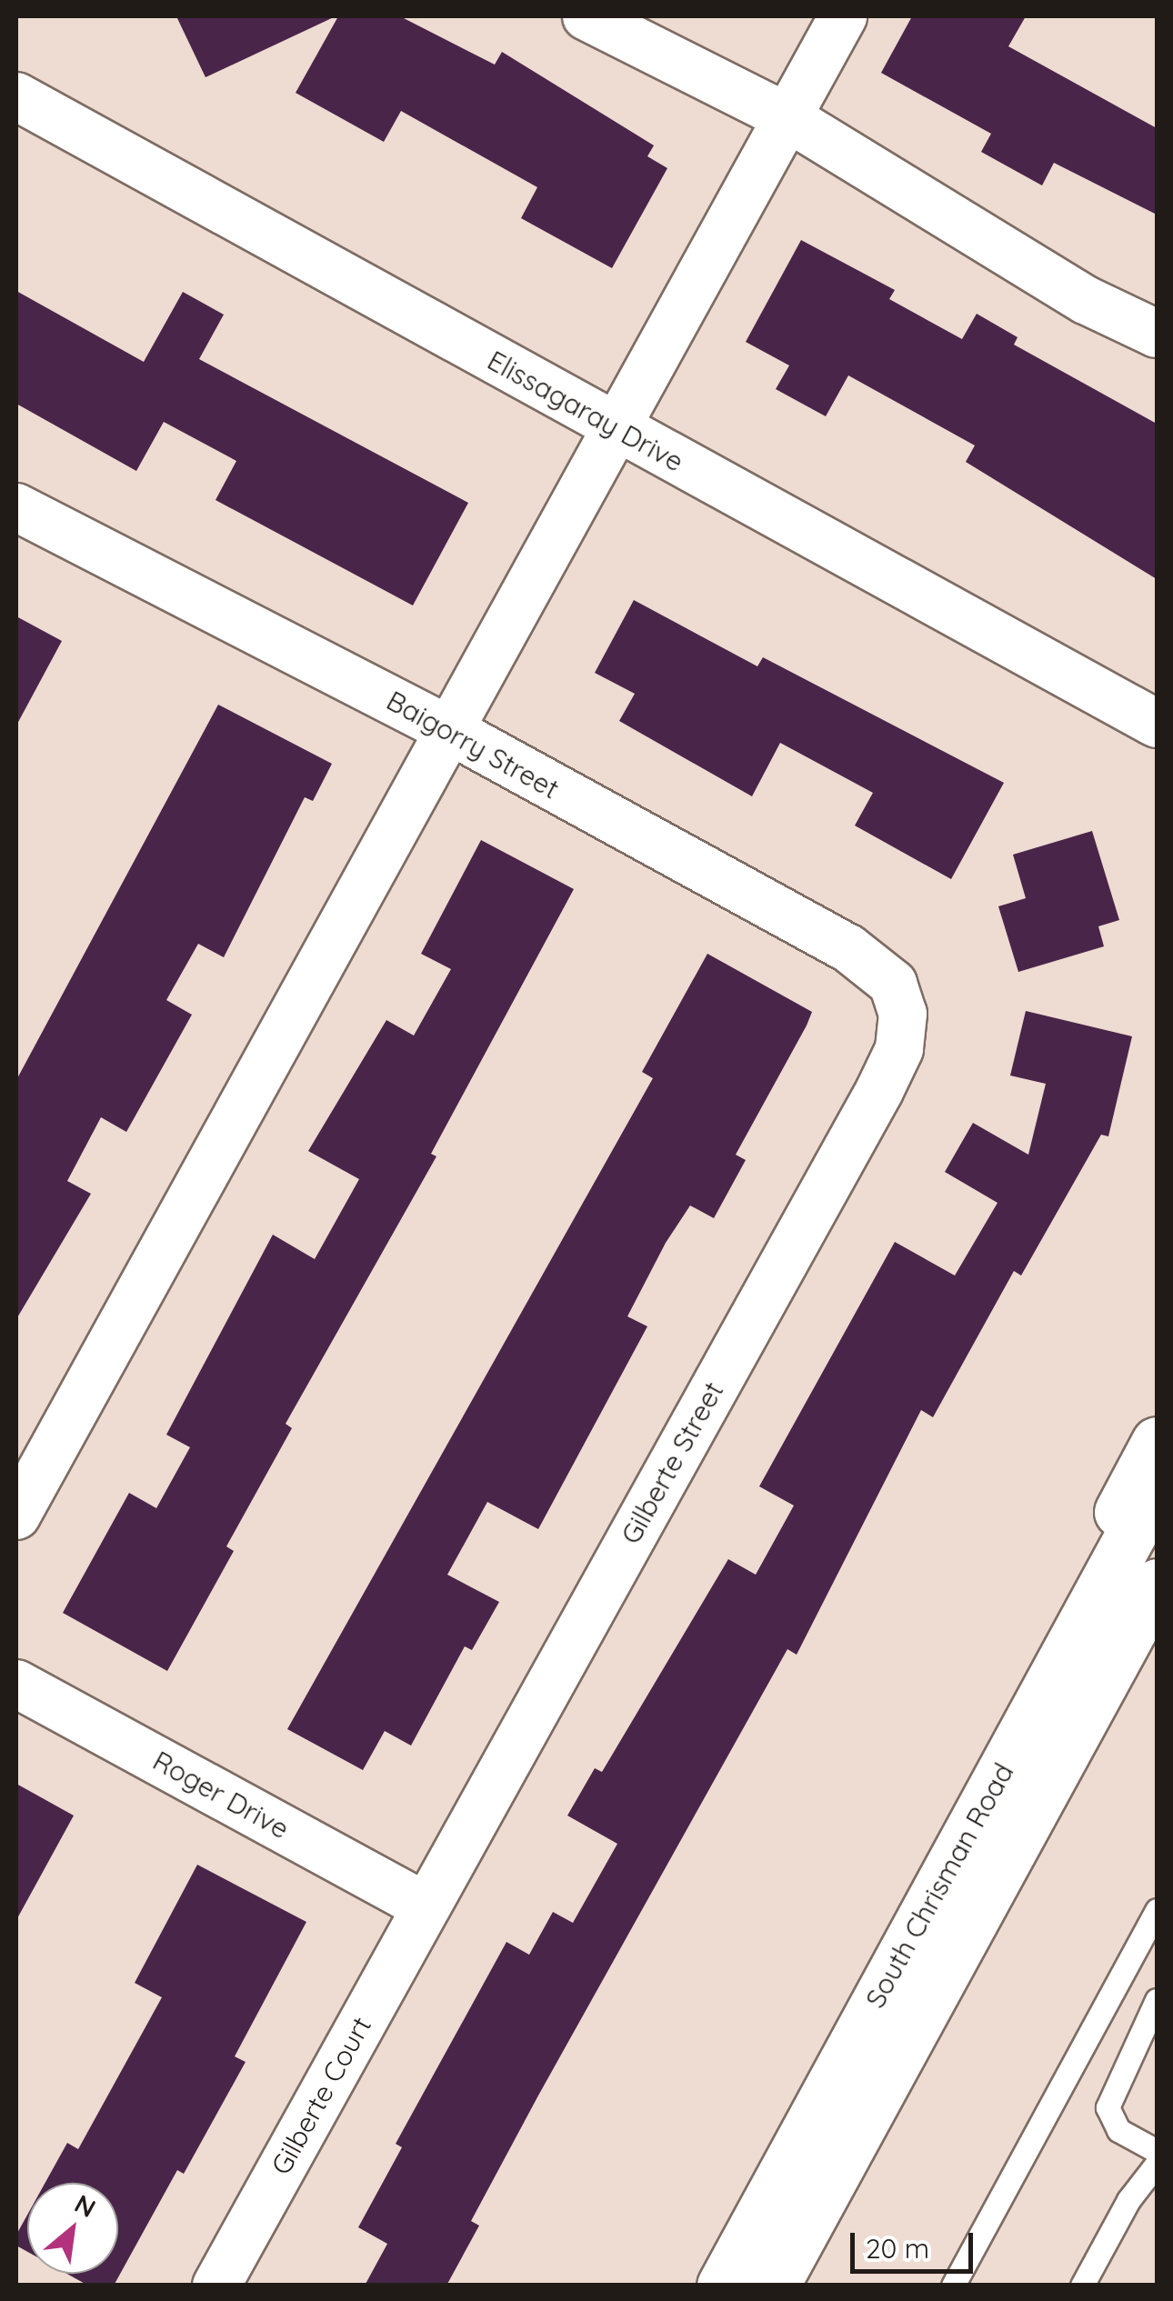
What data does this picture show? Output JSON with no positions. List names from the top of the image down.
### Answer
{
  "streets": {
    "street": [
      "Elissagaray Drive",
      "Baigorry Street",
      "Gilberte Street",
      "Roger Drive",
      "South Chrisman Road",
      "Gilberte Court"
    ]
  },
  "crossings": [
    ["Baigorry Street", "Gilberte Street"],
    ["Gilberte Street", "Roger Drive"],
    ["Gilberte Street", "Gilberte Court"],
    ["Roger Drive", "Gilberte Court"]
  ],
  "scale_bar": "20 m",
  "north": "top right"
}
